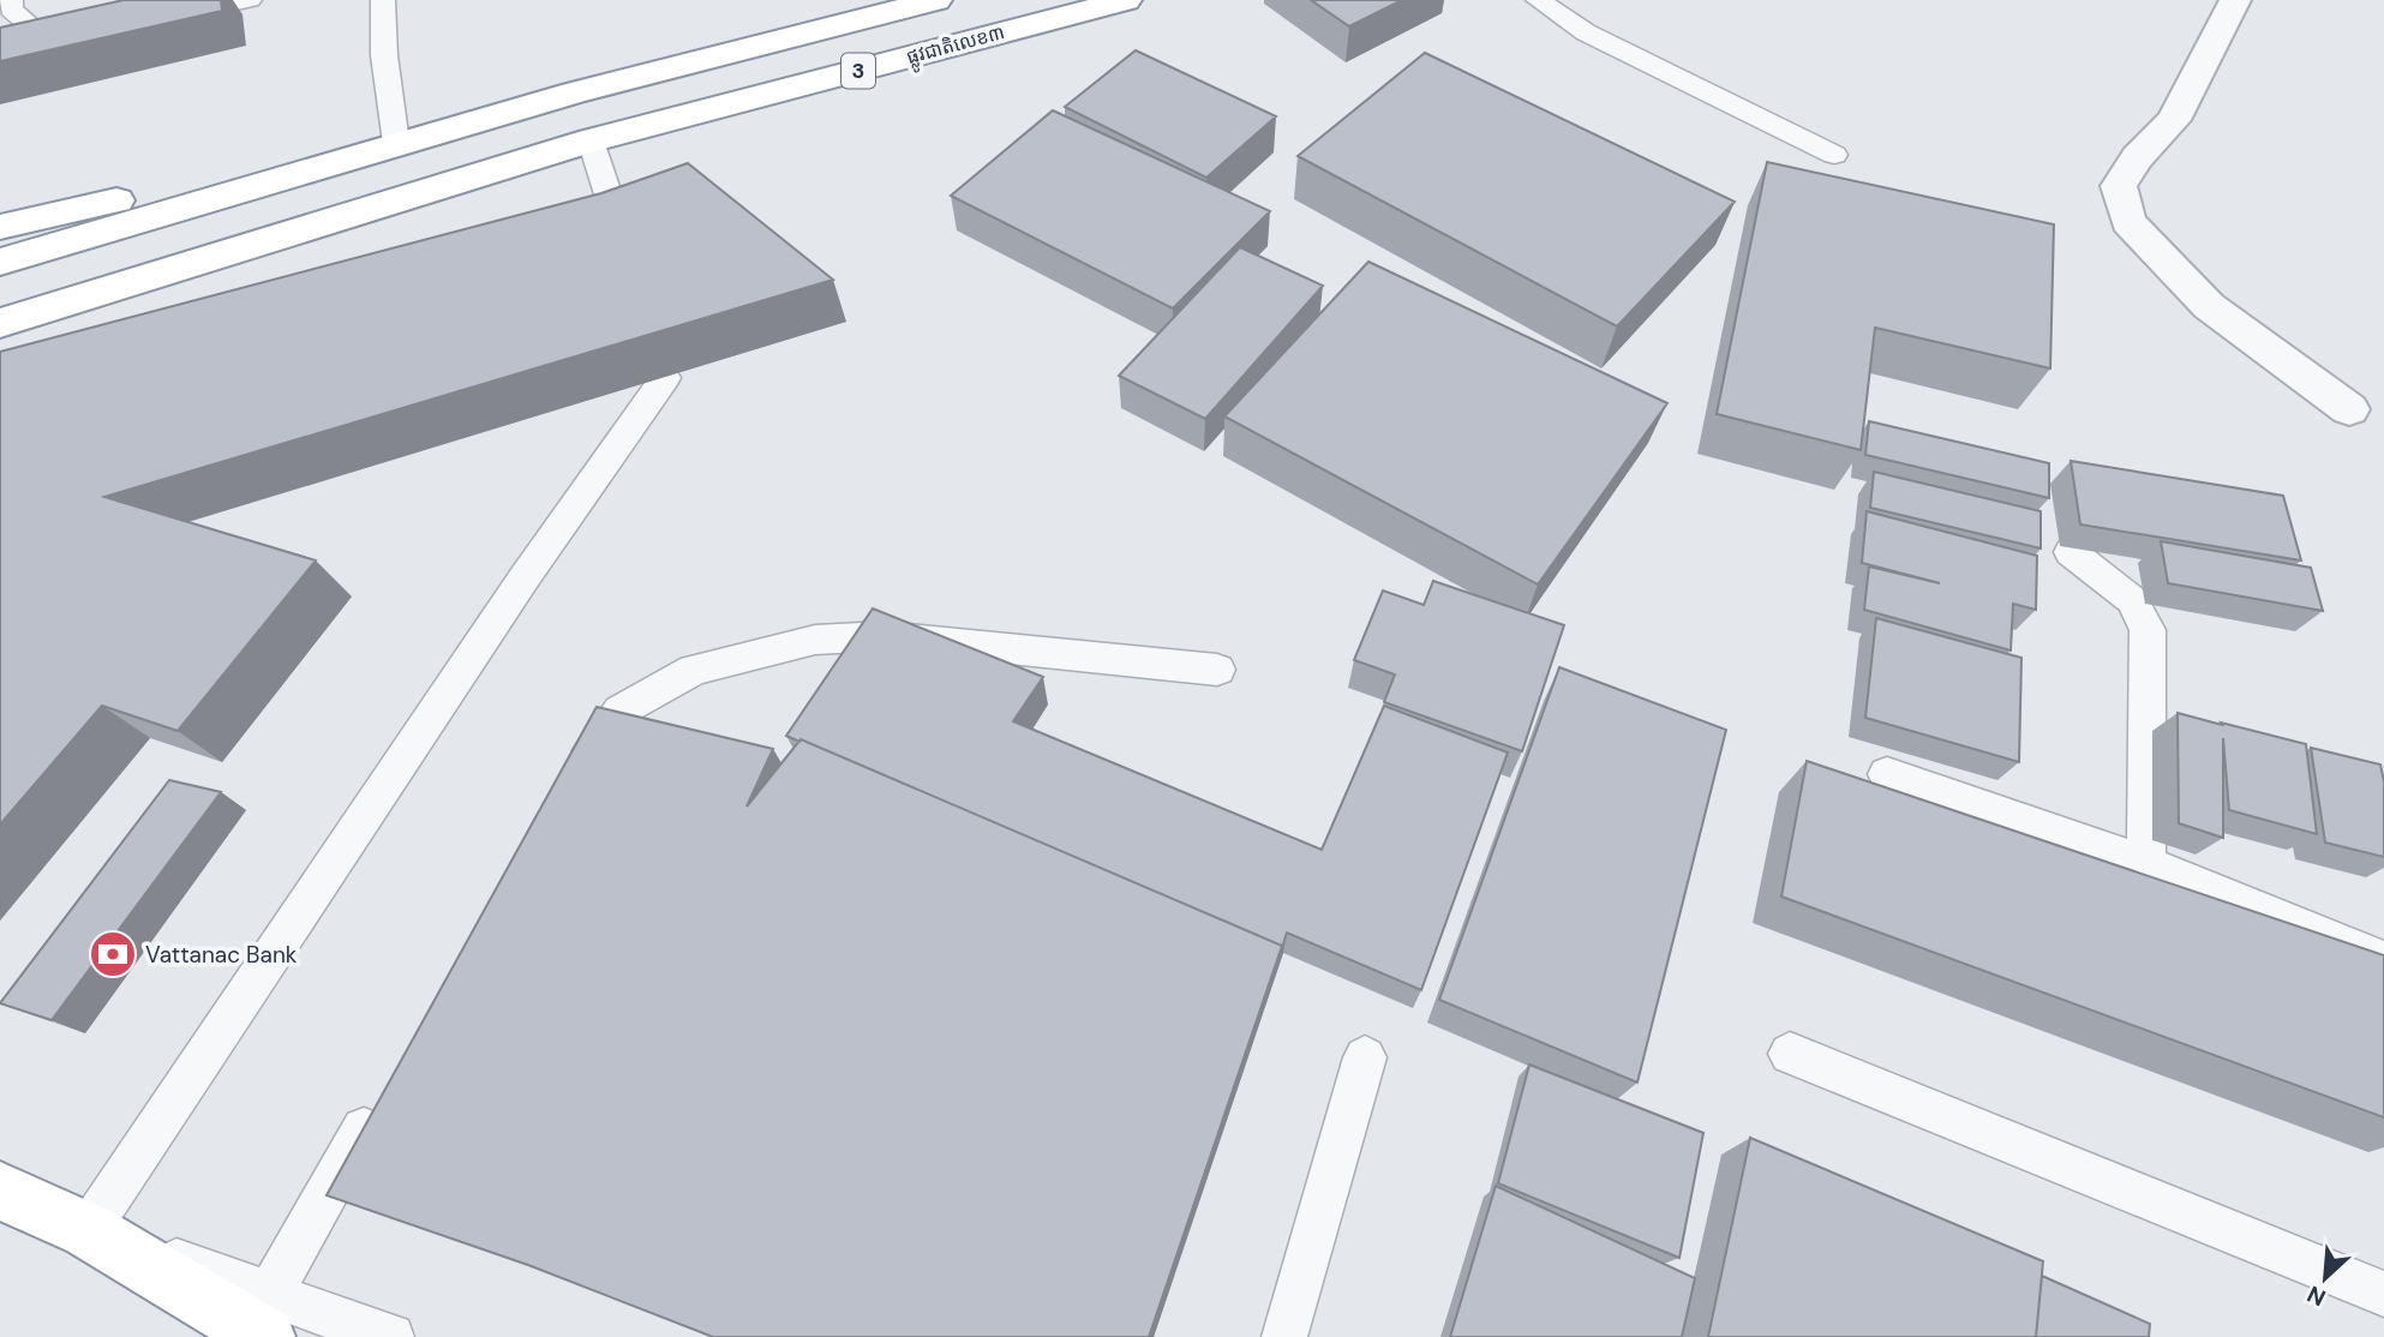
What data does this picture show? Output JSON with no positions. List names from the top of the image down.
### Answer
{
  "streets": {
    "highway": ["ផ្លូវជាតិលេខ៣", "3"]
  },
  "places": {
    "bank": ["Vattanac Bank"]
  },
  "north": "bottom left"
}
